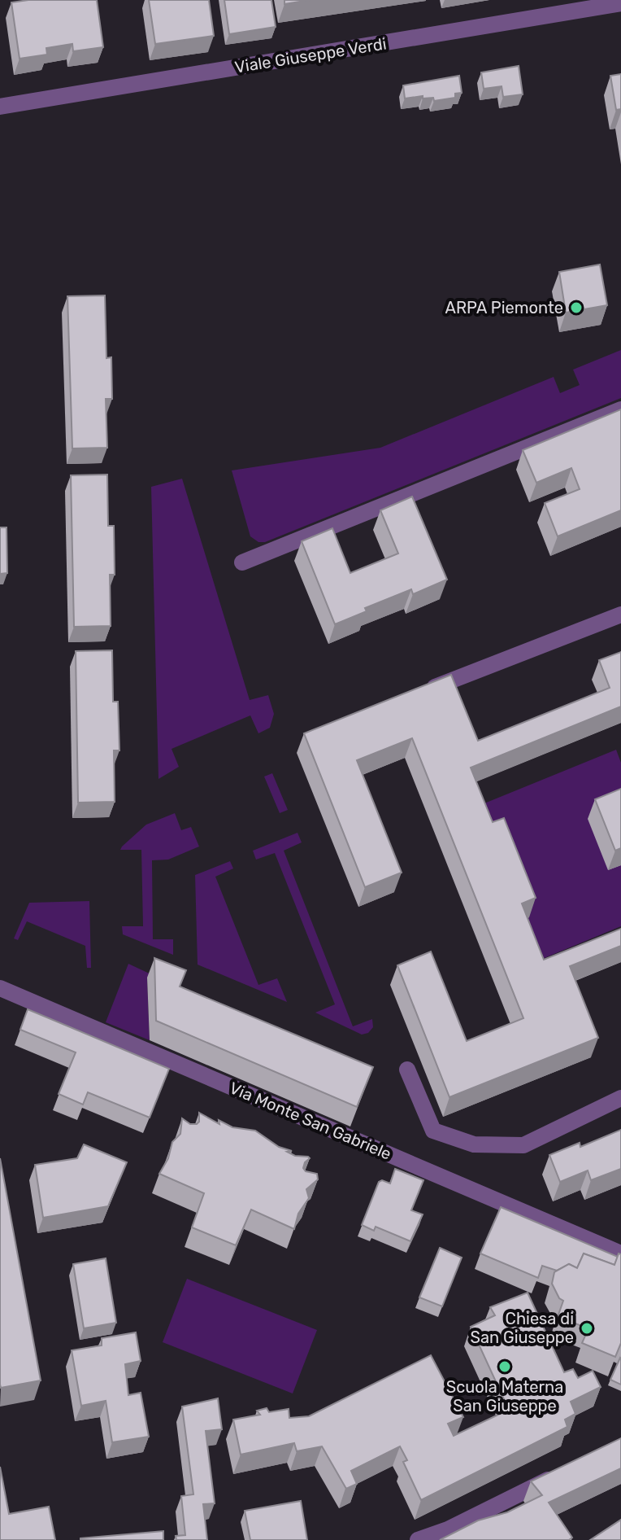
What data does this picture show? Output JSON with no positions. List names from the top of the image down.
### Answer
{
  "streets": {
    "street": ["Viale Giuseppe Verdi", "Via Monte San Gabriele"]
  },
  "places": ["ARPA Piemonte", "Chiesa di San Giuseppe", "Scuola Materna San Giuseppe"]
}
